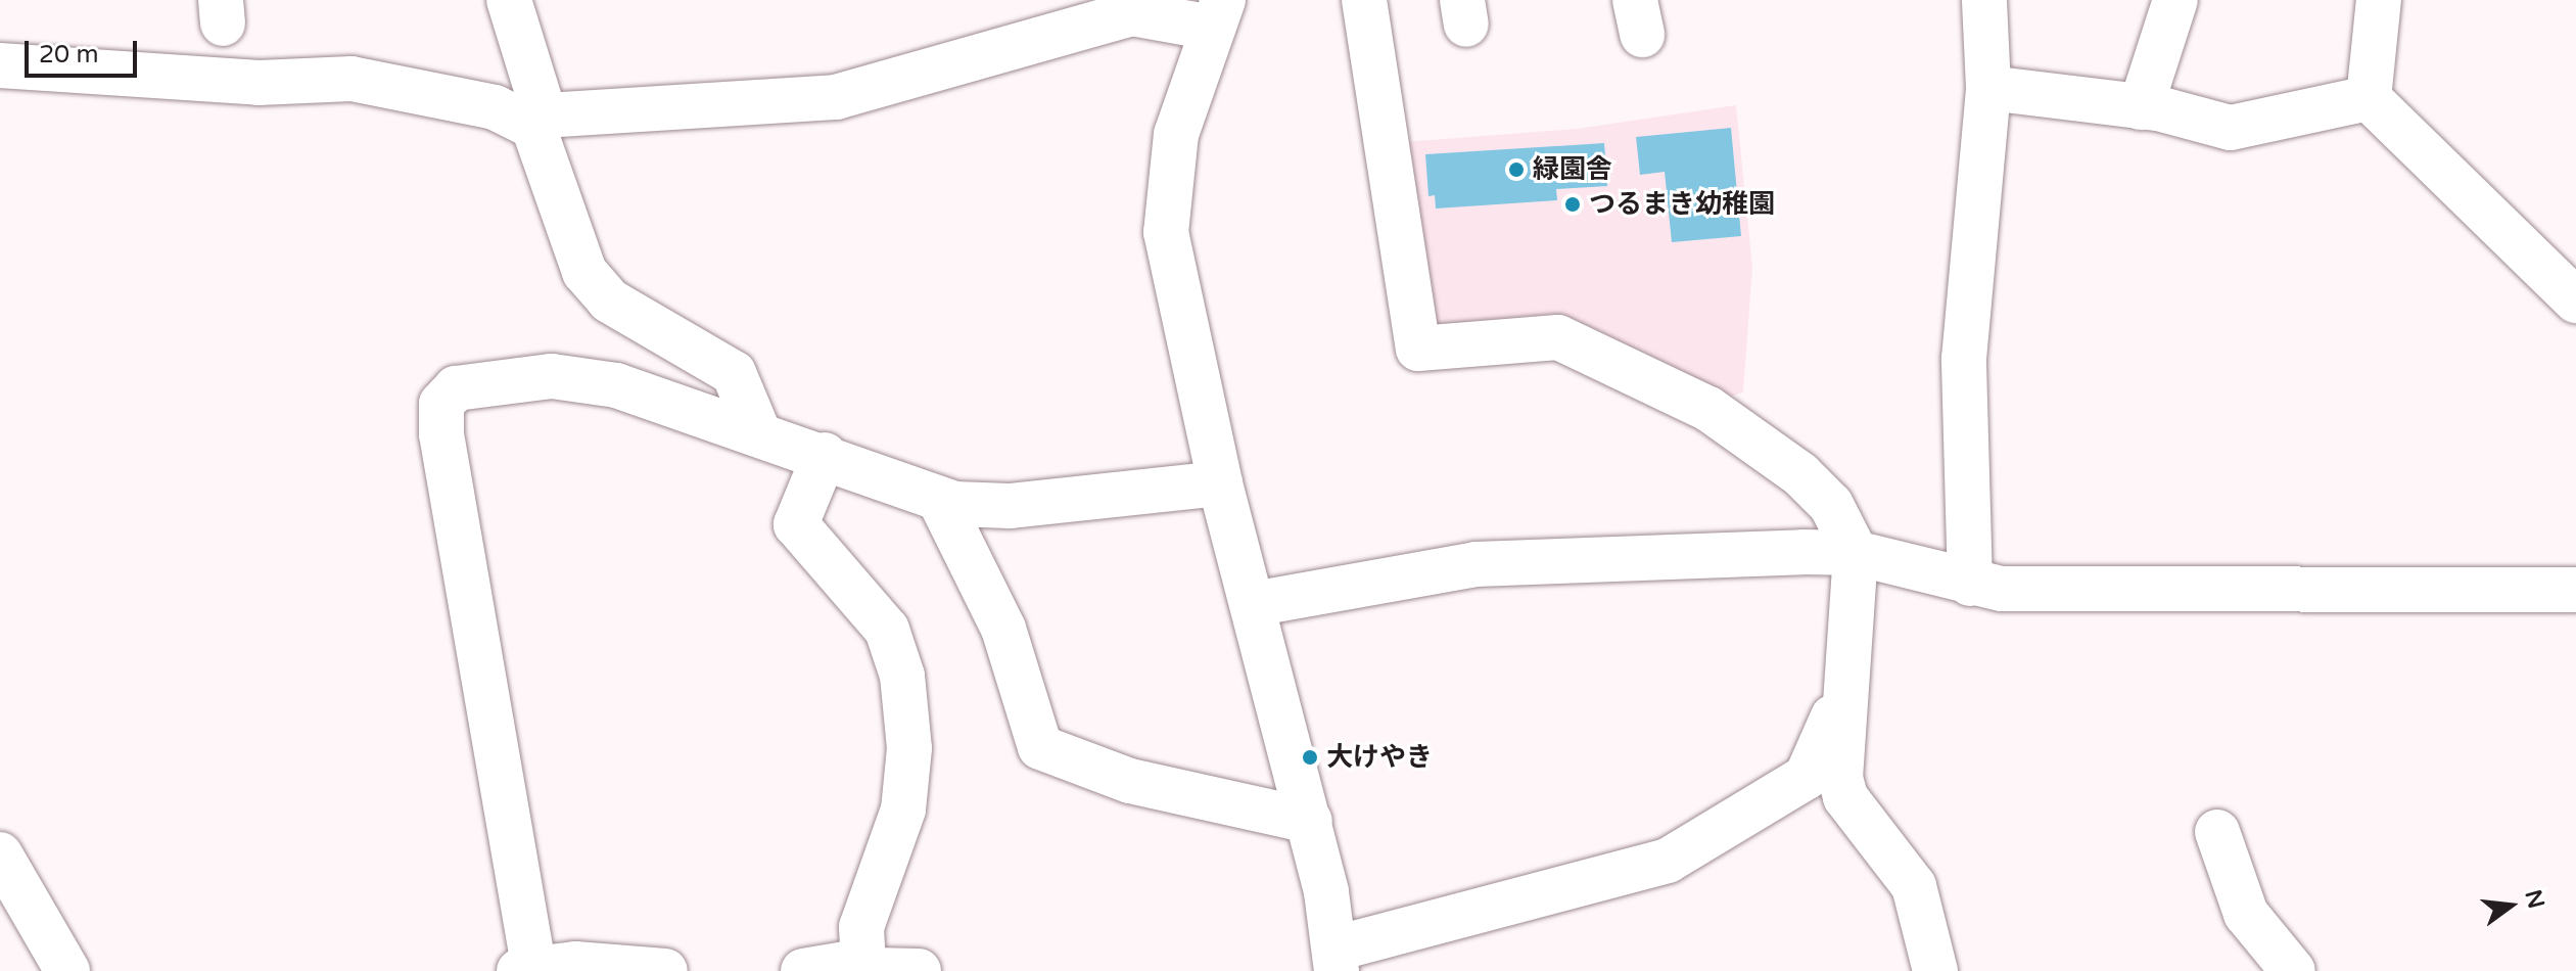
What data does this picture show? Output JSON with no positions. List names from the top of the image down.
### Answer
{
  "places": ["緑園舎", "つるまき幼稚園", "大けやき"],
  "scale_bar": "20 m",
  "north": "right"
}
